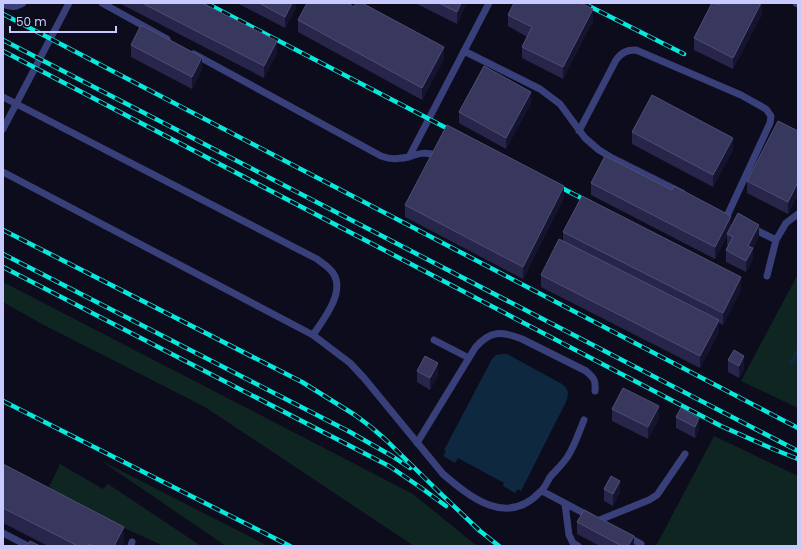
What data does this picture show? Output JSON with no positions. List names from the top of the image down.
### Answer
{
  "scale_bar": "50 m"
}
